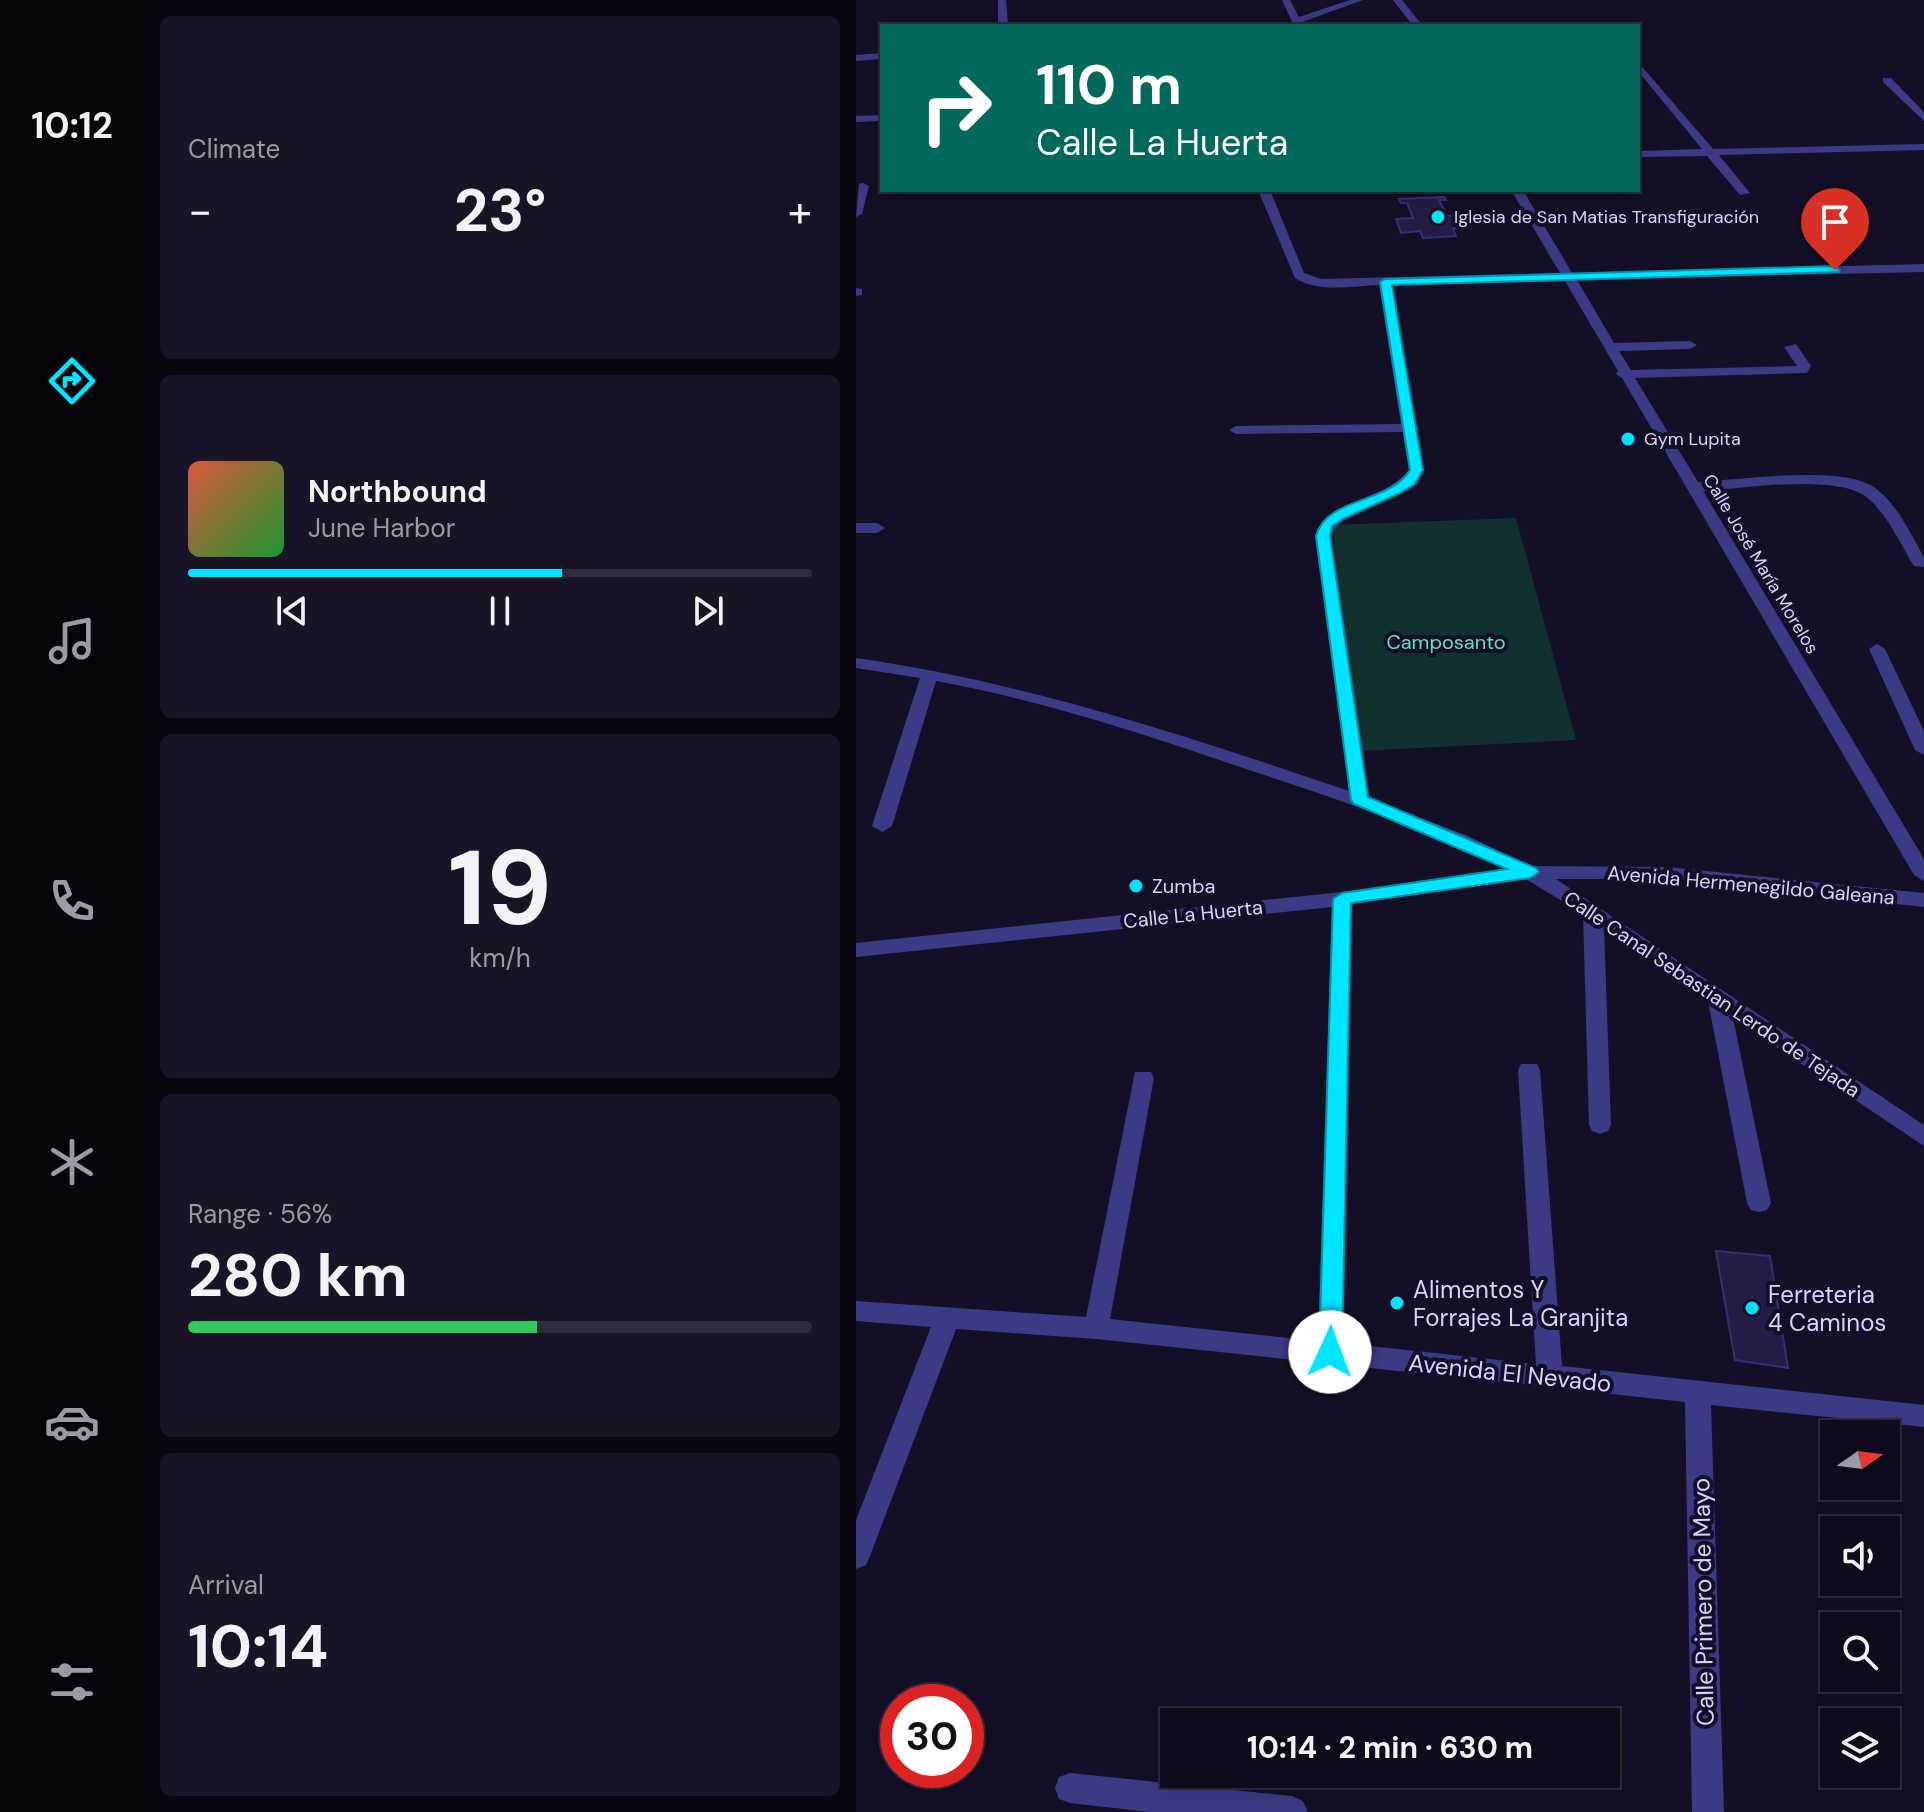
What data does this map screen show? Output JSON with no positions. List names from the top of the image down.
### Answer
{
  "streets": {
    "street": [
      "Calle José María Morelos",
      "Avenida Hermenegildo Galeana",
      "Calle La Huerta",
      "Calle Canal Sebastian Lerdo de Tejada",
      "Avenida El Nevado",
      "Calle Primero de Mayo"
    ]
  },
  "crossings": [
    ["Avenida Hermenegildo Galeana", "Calle La Huerta"],
    ["Avenida Hermenegildo Galeana", "Calle Canal Sebastian Lerdo de Tejada"],
    ["Calle La Huerta", "Calle Canal Sebastian Lerdo de Tejada"],
    ["Avenida El Nevado", "Calle Primero de Mayo"]
  ],
  "parks": ["Camposanto"],
  "places": [
    "Iglesia de San Matias Transfiguración",
    "Gym Lupita",
    "Zumba",
    "Alimentos Y Forrajes La Granjita",
    "Ferreteria 4 Caminos"
  ],
  "north": "right",
  "page": {
    "tabs": "10:12",
    "tile": [
      "Climate",
      ["19", "km/h"],
      ["Range · 56%", "280 km"],
      ["Arrival", "10:14"]
    ],
    "turn": ["110 m", "Calle La Huerta"],
    "heat": ["−", "23°", "+"],
    "song": ["Northbound", "June Harbor"],
    "limit": "30",
    "trip": "10:14 · 2 min · 630 m"
  }
}
